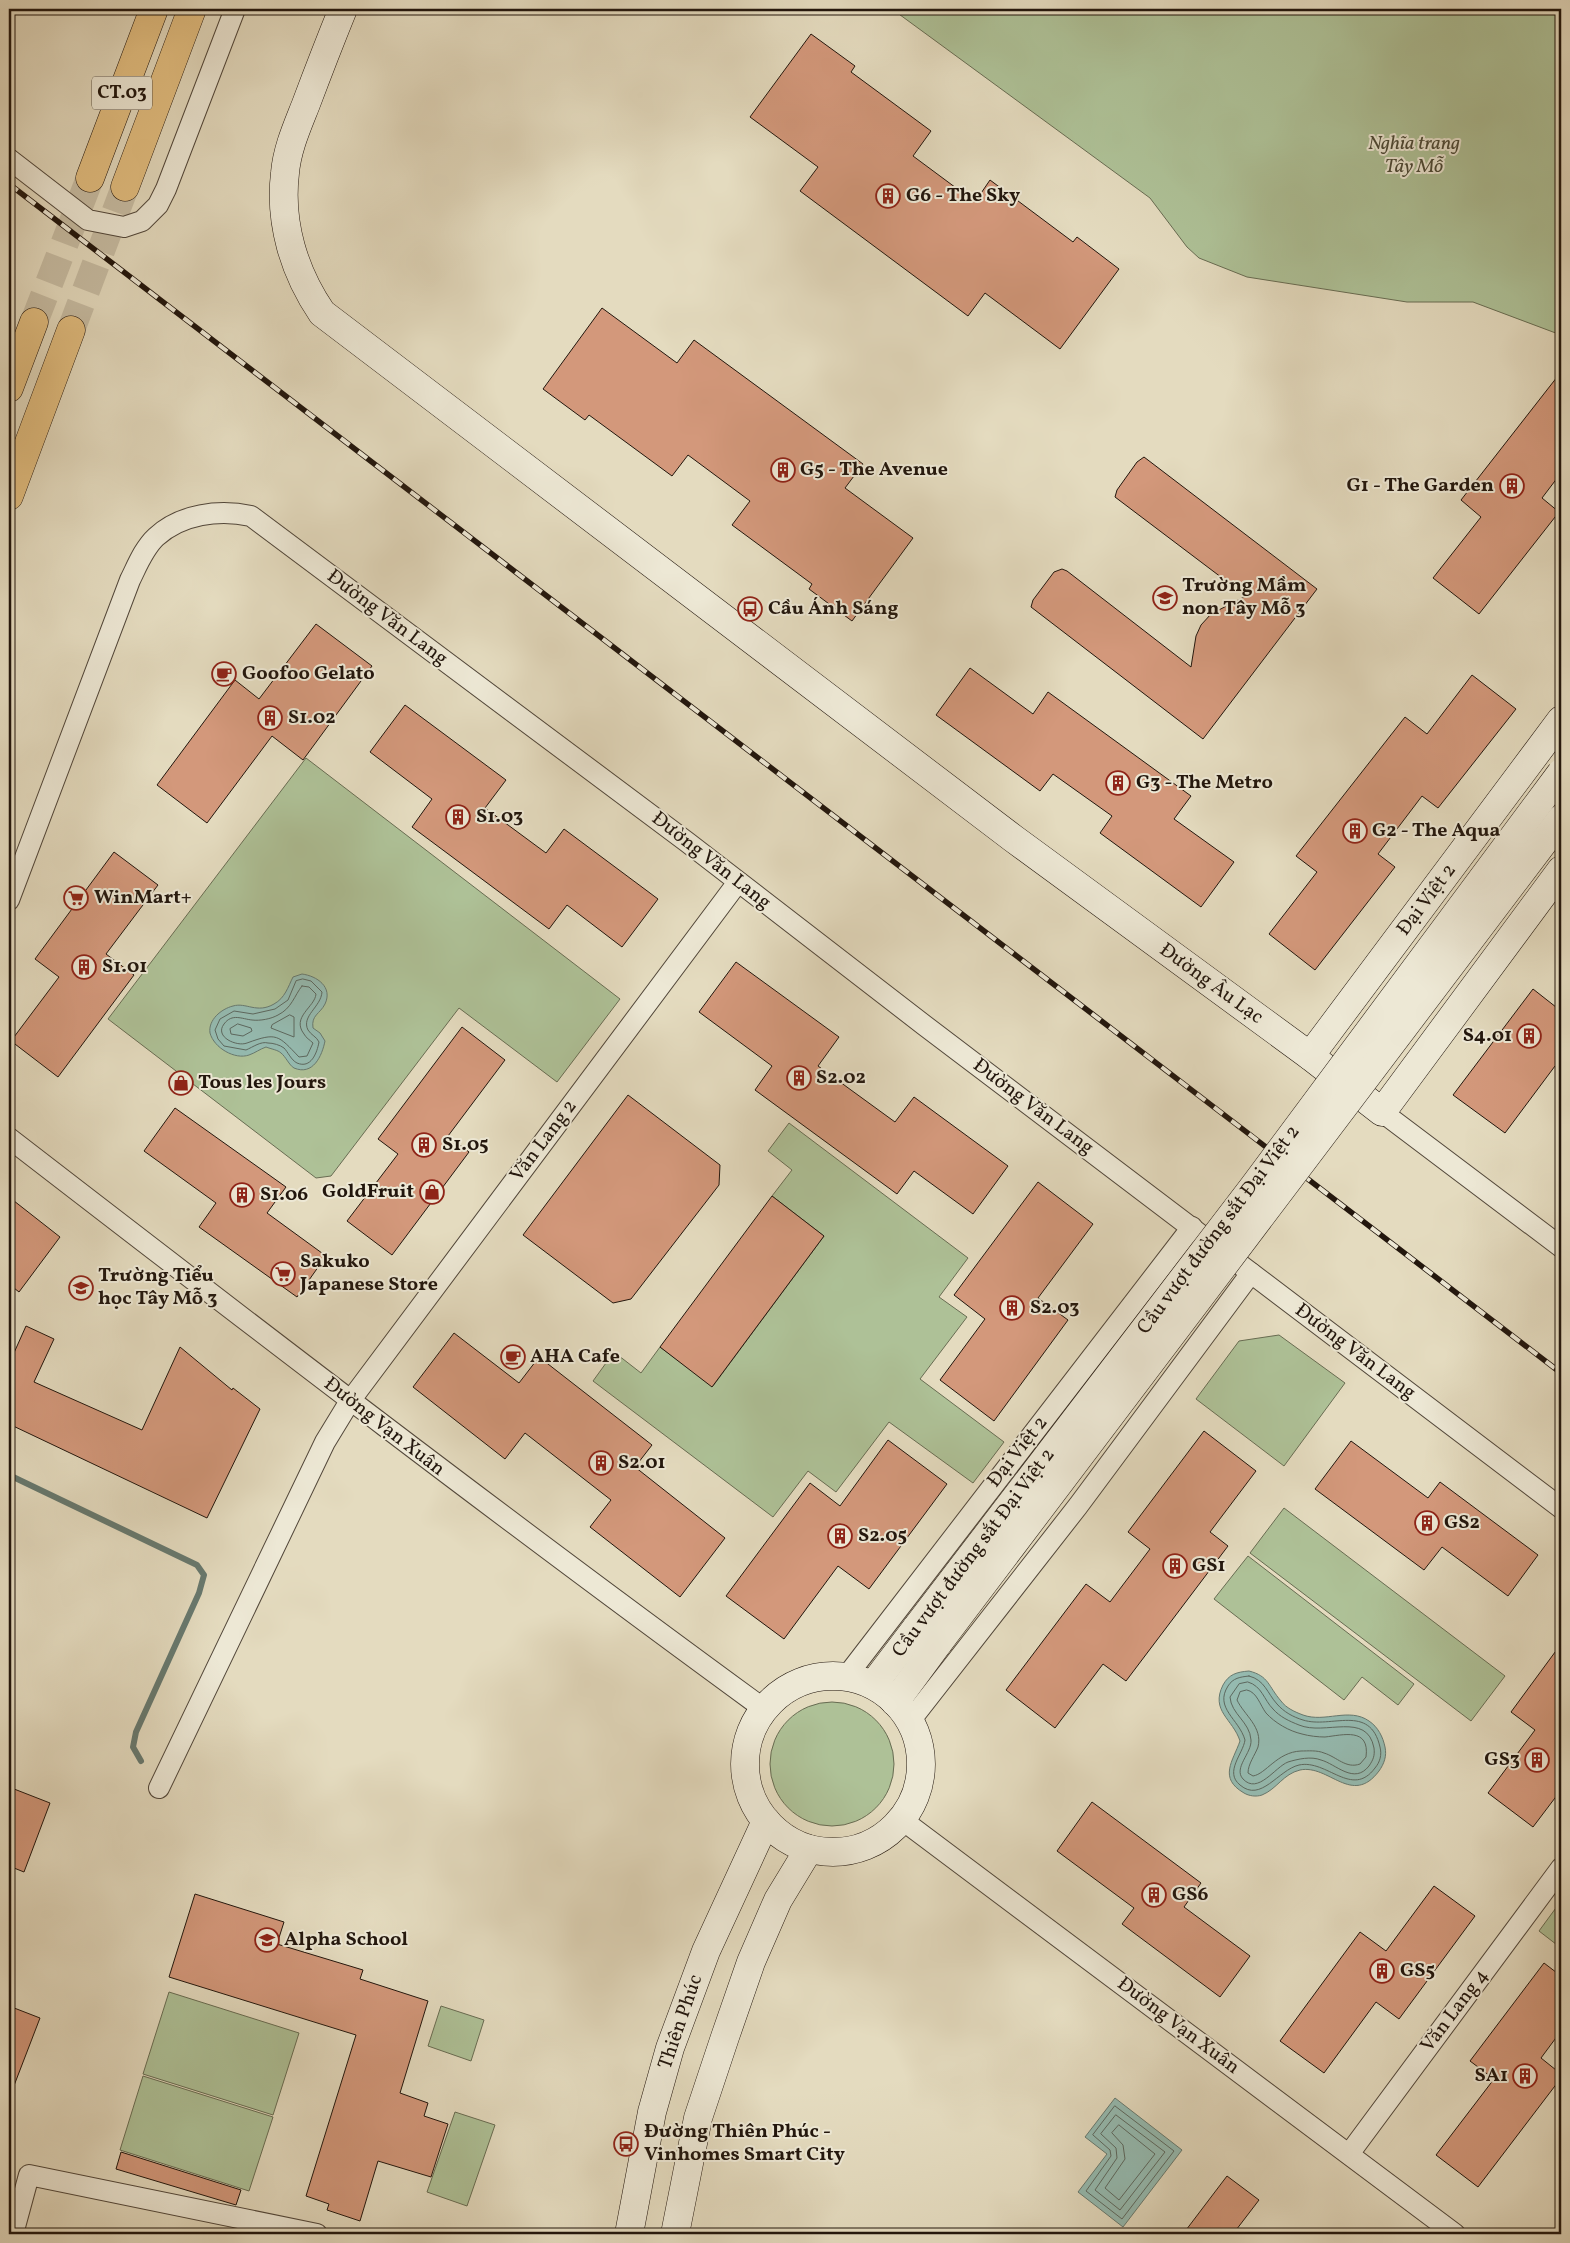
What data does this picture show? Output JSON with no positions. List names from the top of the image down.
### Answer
{
  "streets": {
    "main road": ["CT.03"],
    "street": [
      "Đường Văn Lang",
      "Đại Việt 2",
      "Đường Âu Lạc",
      "Văn Lang 2",
      "Cầu vượt đường sắt Đại Việt 2",
      "Đường Vạn Xuân",
      "Văn Lang 4",
      "Thiên Phúc"
    ]
  },
  "crossings": [
    ["Đường Văn Lang", "Đại Việt 2"],
    ["Đường Văn Lang", "Văn Lang 2"],
    ["Đại Việt 2", "Đường Âu Lạc"],
    ["Đại Việt 2", "Cầu vượt đường sắt Đại Việt 2"],
    ["Đại Việt 2", "Đường Vạn Xuân"],
    ["Đại Việt 2", "Thiên Phúc"],
    ["Văn Lang 2", "Đường Vạn Xuân"],
    ["Cầu vượt đường sắt Đại Việt 2", "Đường Vạn Xuân"],
    ["Cầu vượt đường sắt Đại Việt 2", "Thiên Phúc"],
    ["Đường Vạn Xuân", "Văn Lang 4"],
    ["Đường Vạn Xuân", "Thiên Phúc"]
  ],
  "parks": ["Nghĩa trang Tây Mỗ"],
  "places": {
    "building": [
      "G6 - The Sky",
      "G5 - The Avenue",
      "G1 - The Garden",
      "S1.02",
      "G3 - The Metro",
      "S1.03",
      "G2 - The Aqua",
      "S1.01",
      "S4.01",
      "S2.02",
      "S1.05",
      "S1.06",
      "S2.03",
      "S2.01",
      "GS2",
      "S2.05",
      "GS1",
      "GS3",
      "GS6",
      "GS5",
      "SA1"
    ],
    "school or university": ["Trường Mầm non Tây Mỗ 3", "Trường Tiểu học Tây Mỗ 3", "Alpha School"],
    "bus stop": ["Cầu Ánh Sáng", "Đường Thiên Phúc - Vinhomes Smart City"],
    "cafe": ["Goofoo Gelato", "AHA Cafe"],
    "supermarket": ["WinMart+", "Sakuko Japanese Store"],
    "shop": ["Tous les Jours", "GoldFruit"]
  }
}
